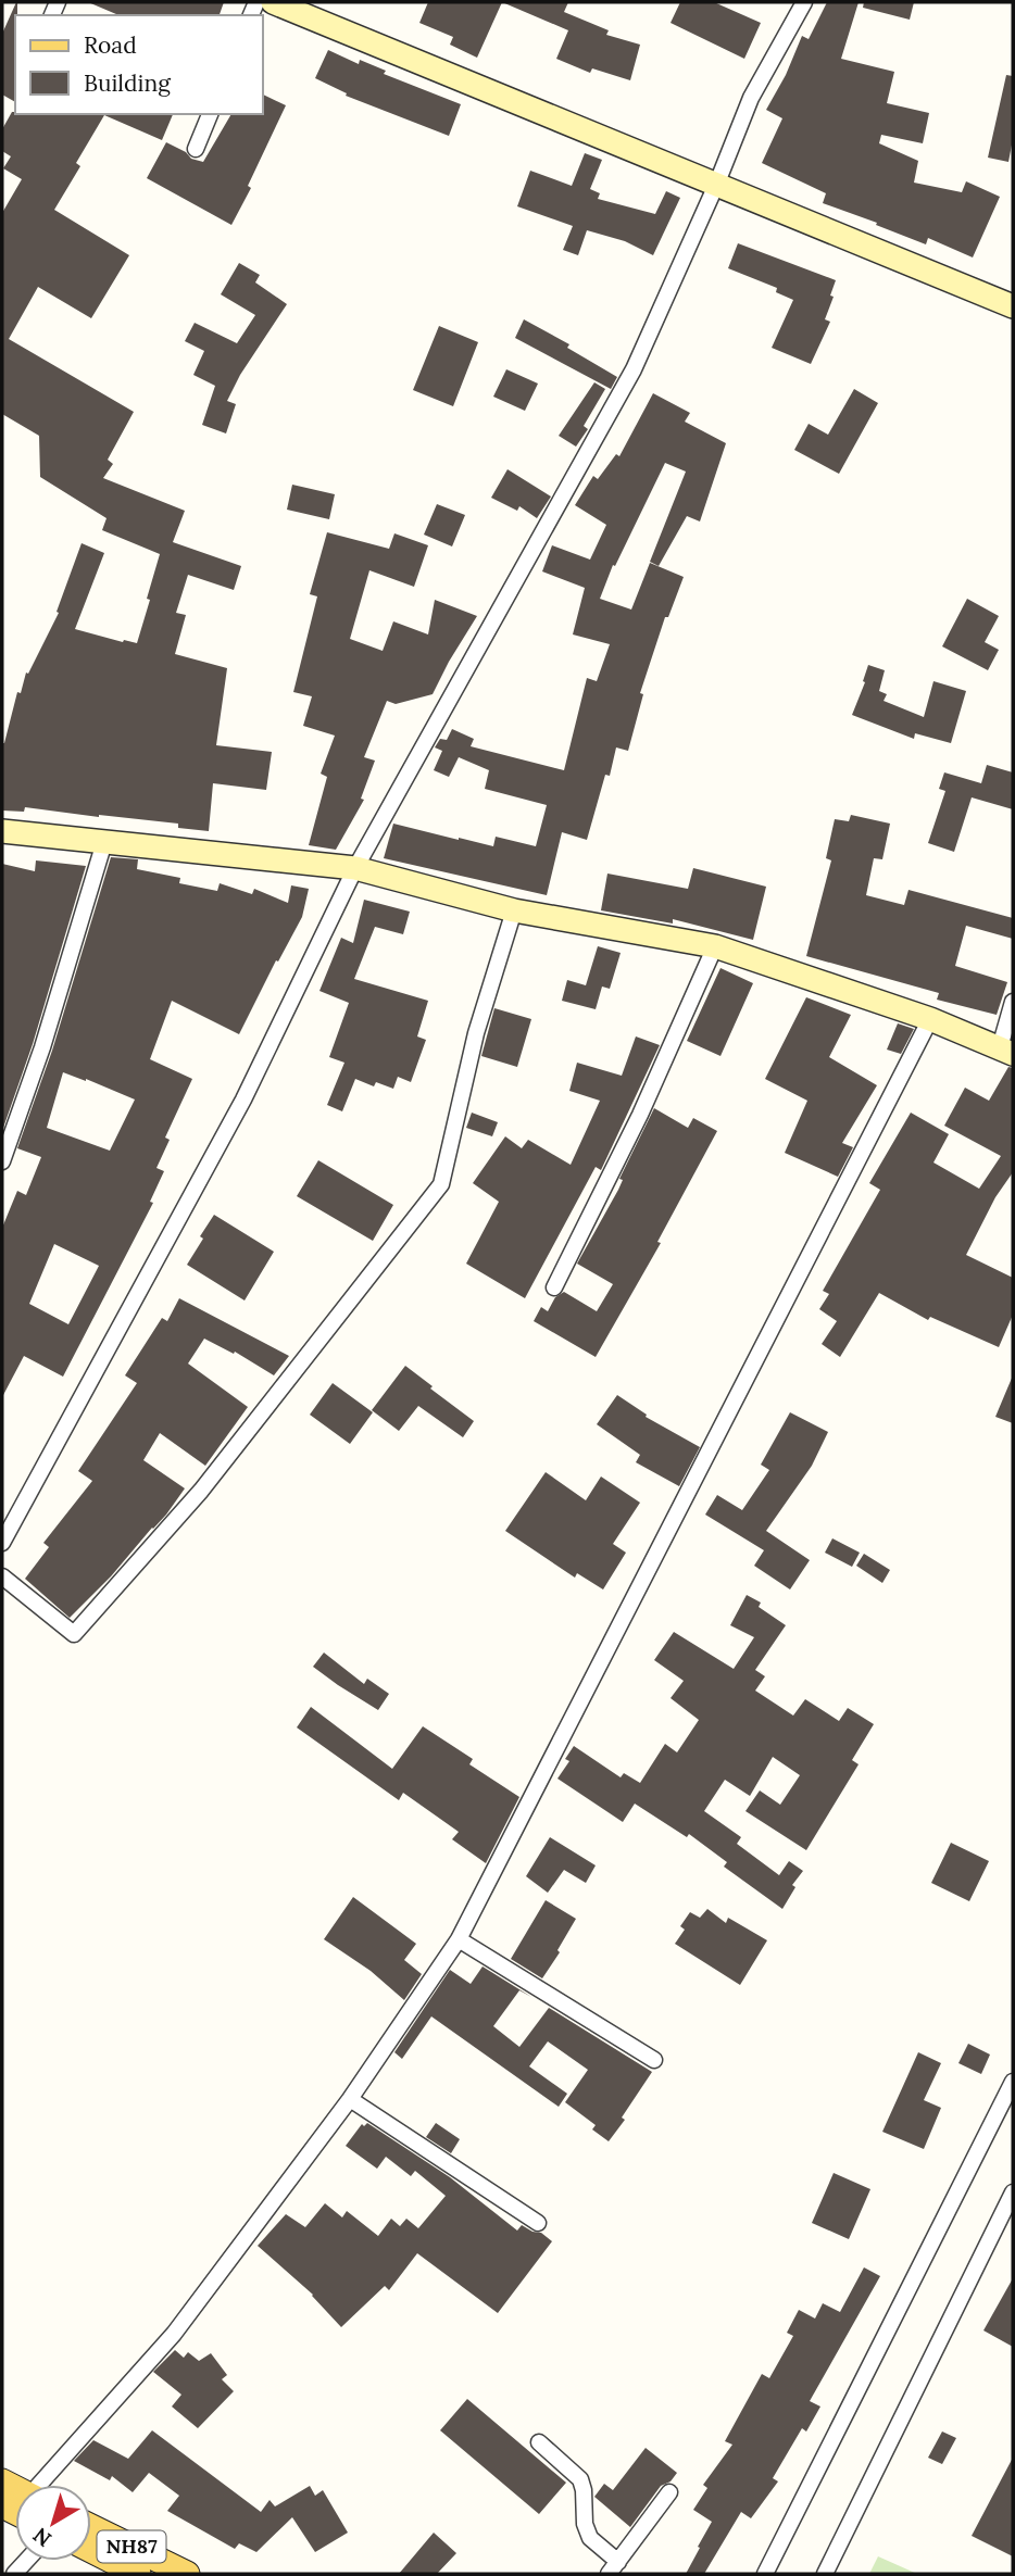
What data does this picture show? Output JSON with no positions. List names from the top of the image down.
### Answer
{
  "streets": {
    "main road": ["NH87"]
  },
  "legend": ["Road", "Building"],
  "north": "bottom left"
}
